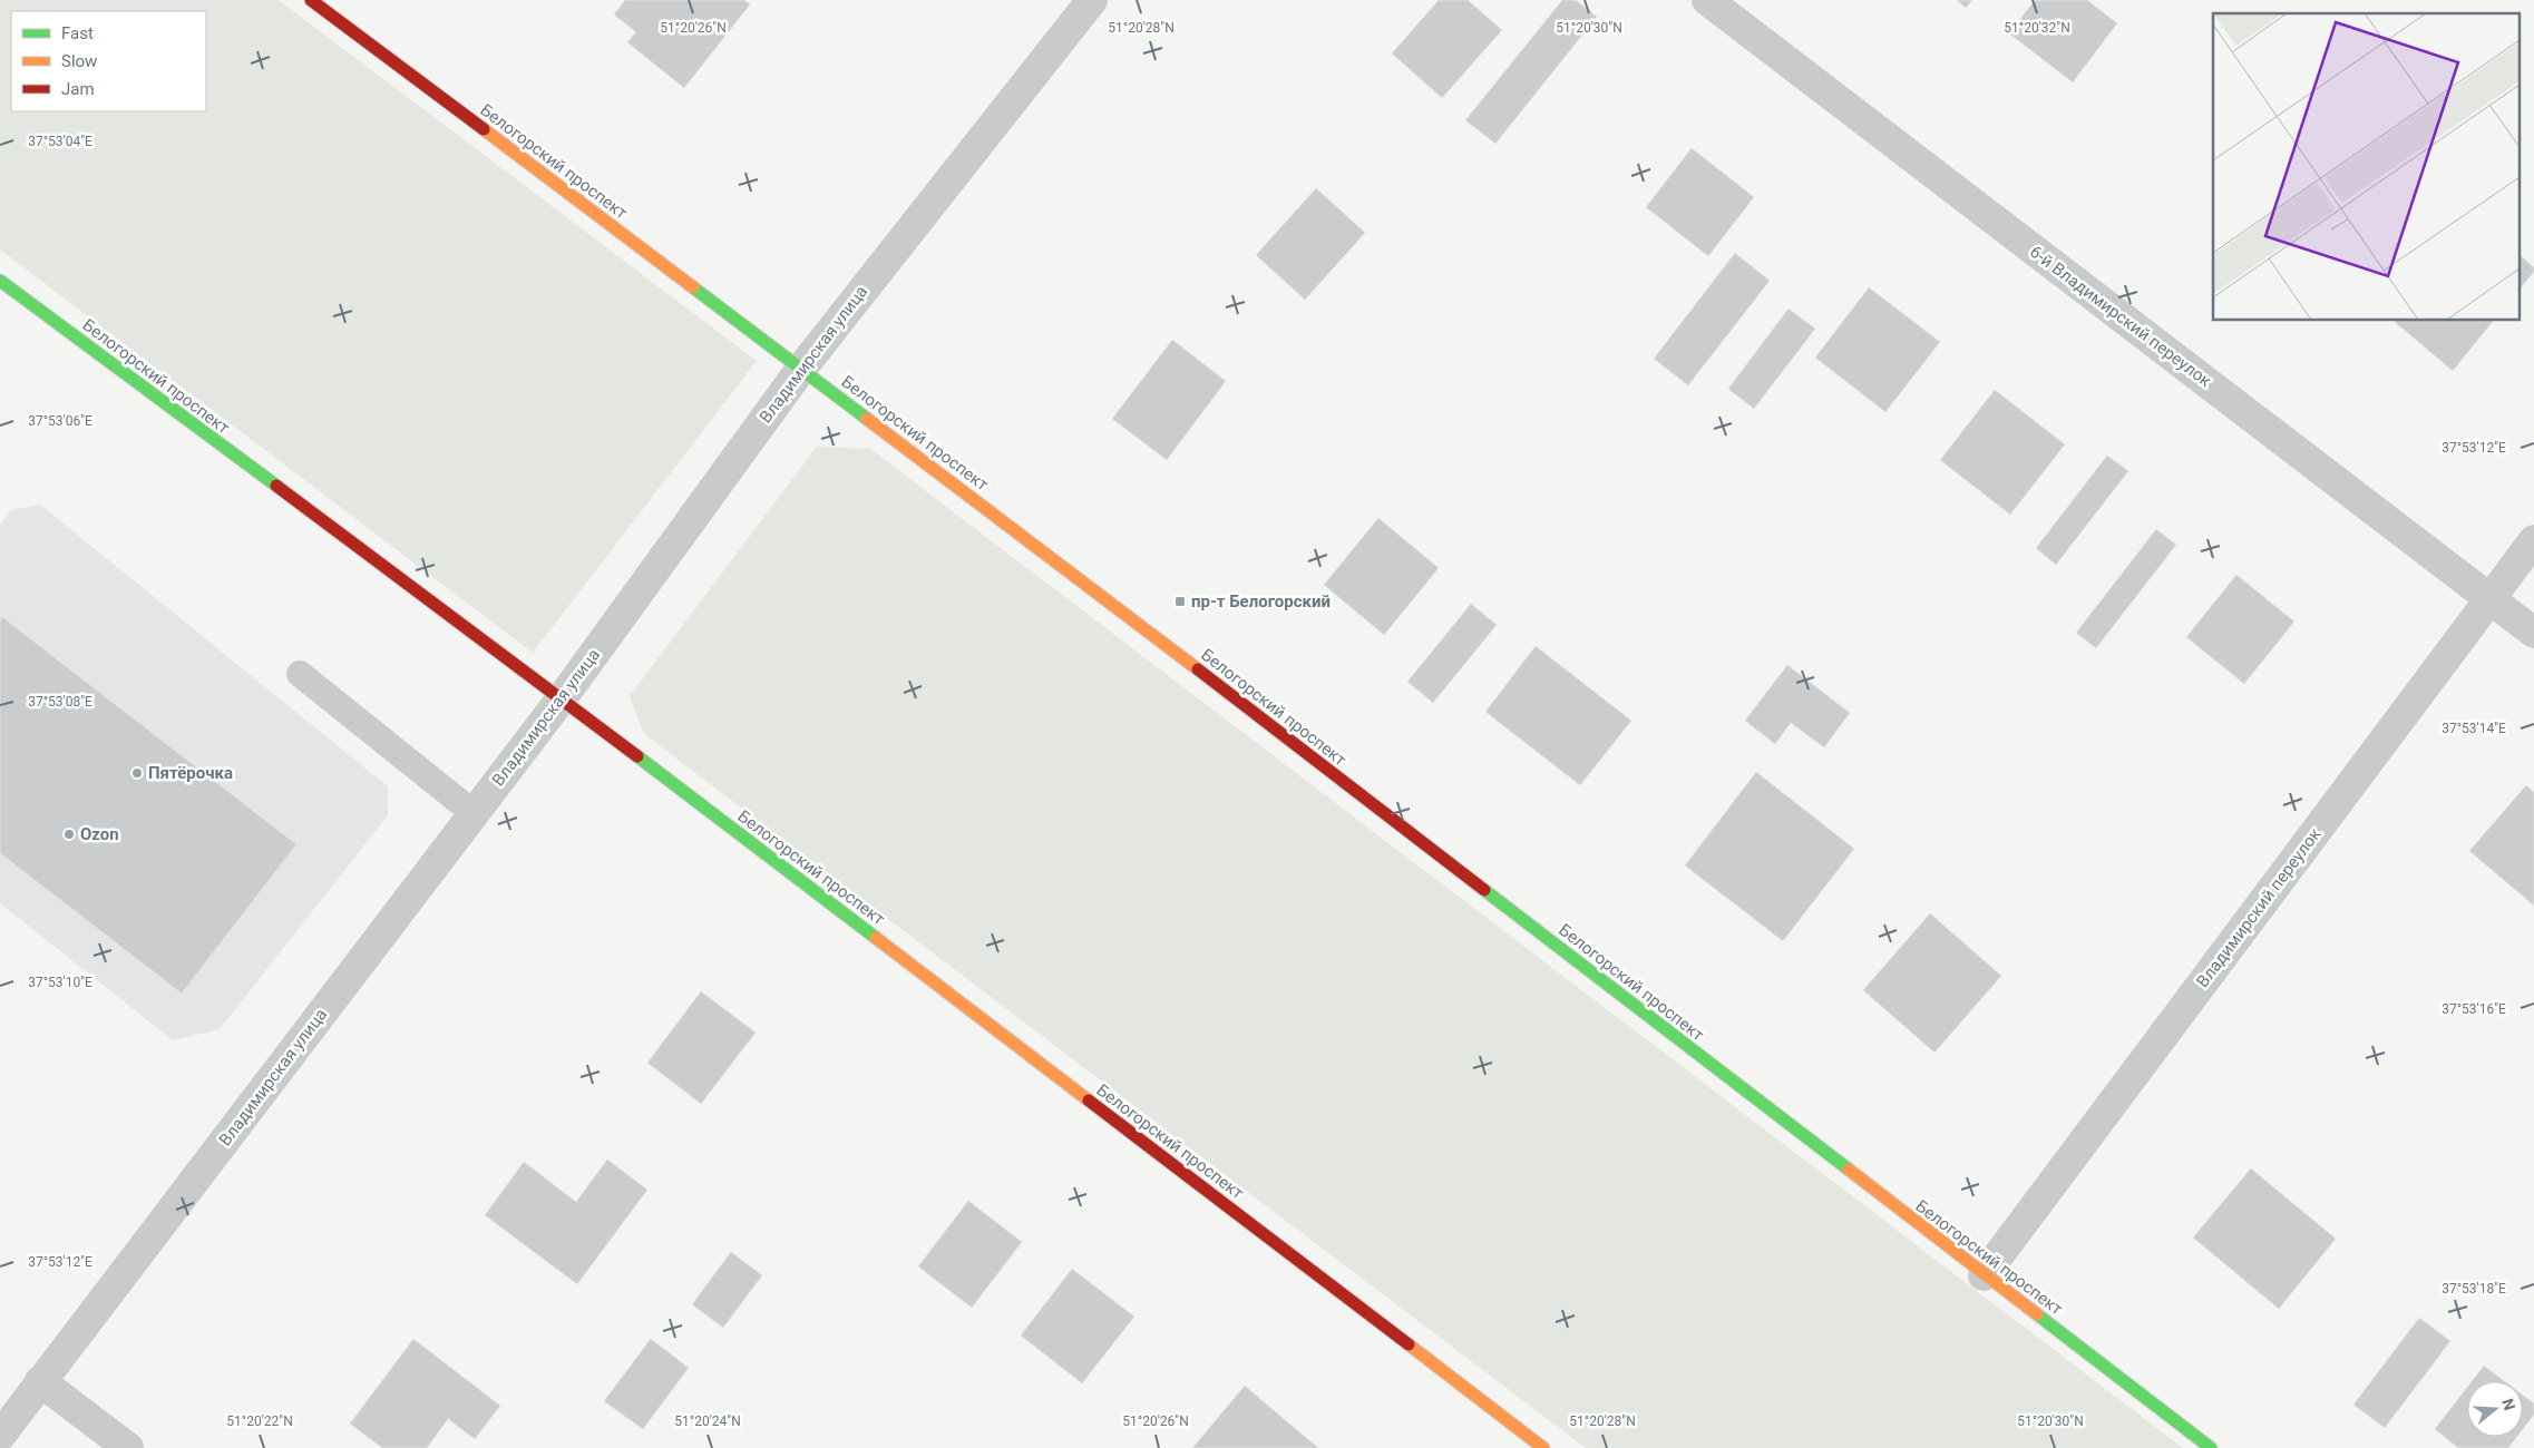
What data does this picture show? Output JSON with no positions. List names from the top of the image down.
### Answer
{
  "streets": {
    "street": [
      "Белогорский проспект",
      "6-й Владимирский переулок",
      "Владимирская улица",
      "Владимирский переулок"
    ]
  },
  "crossings": [
    ["Белогорский проспект", "Владимирская улица"],
    ["Белогорский проспект", "Владимирский переулок"],
    ["6-й Владимирский переулок", "Владимирский переулок"]
  ],
  "places": {
    "transit": ["пр-т Белогорский"],
    "other": ["Пятёрочка", "Ozon"]
  },
  "legend": ["Fast", "Slow", "Jam"],
  "north": "right",
  "coordinates": [
    "51°20'26\"N",
    "51°20'28\"N",
    "51°20'30\"N",
    "51°20'32\"N",
    "37°53'04\"E",
    "37°53'06\"E",
    "37°53'12\"E",
    "37°53'08\"E",
    "37°53'14\"E",
    "37°53'10\"E",
    "37°53'16\"E",
    "37°53'18\"E",
    "51°20'22\"N",
    "51°20'24\"N"
  ]
}
